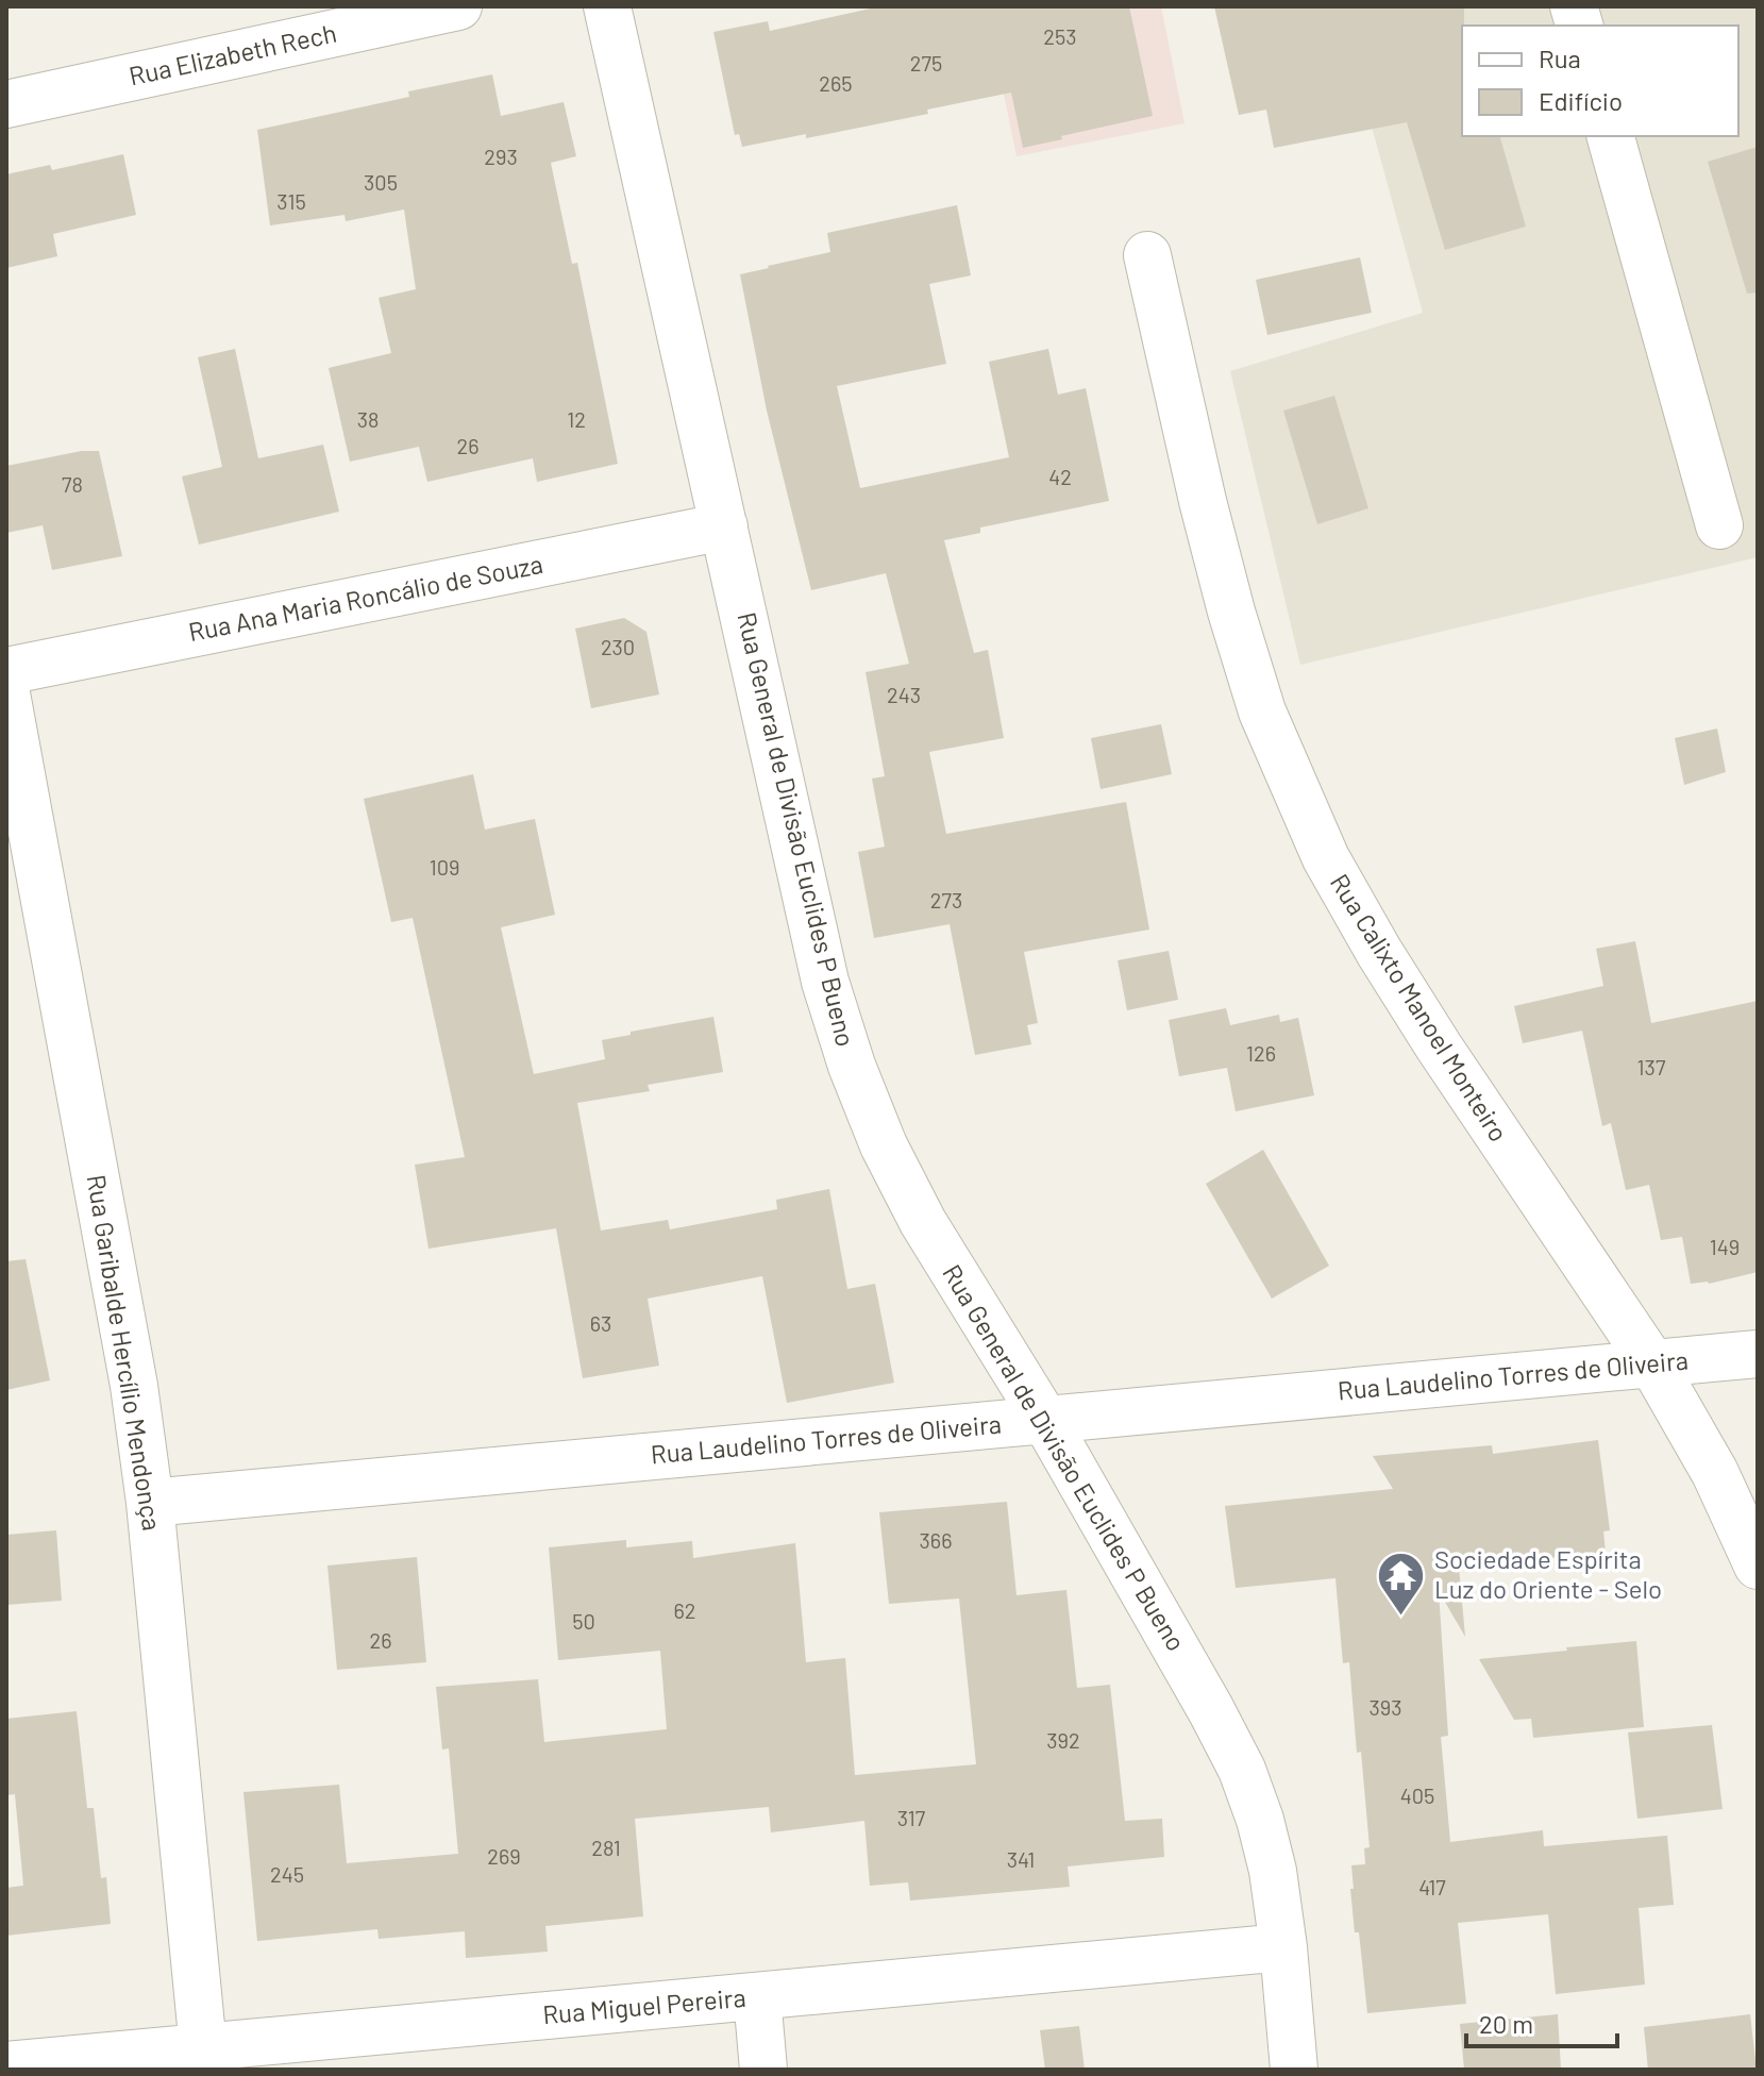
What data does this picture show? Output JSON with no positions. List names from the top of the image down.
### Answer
{
  "streets": {
    "street": [
      "Rua Elizabeth Rech",
      "Rua Ana Maria Roncálio de Souza",
      "Rua General de Divisão Euclides P Bueno",
      "Rua Calixto Manoel Monteiro",
      "Rua Garibalde Hercílio Mendonça",
      "Rua Laudelino Torres de Oliveira",
      "Rua Miguel Pereira"
    ]
  },
  "crossings": [
    ["Rua Ana Maria Roncálio de Souza", "Rua General de Divisão Euclides P Bueno"],
    ["Rua General de Divisão Euclides P Bueno", "Rua Laudelino Torres de Oliveira"],
    ["Rua General de Divisão Euclides P Bueno", "Rua Miguel Pereira"],
    ["Rua Calixto Manoel Monteiro", "Rua Laudelino Torres de Oliveira"],
    ["Rua Garibalde Hercílio Mendonça", "Rua Laudelino Torres de Oliveira"],
    ["Rua Garibalde Hercílio Mendonça", "Rua Miguel Pereira"]
  ],
  "places": {
    "temple": ["Sociedade Espírita Luz do Oriente - Selo"]
  },
  "house_numbers": [
    "253",
    "275",
    "265",
    "293",
    "305",
    "315",
    "38",
    "12",
    "26",
    "42",
    "78",
    "230",
    "243",
    "109",
    "273",
    "126",
    "137",
    "149",
    "63",
    "366",
    "62",
    "50",
    "26",
    "393",
    "392",
    "405",
    "317",
    "281",
    "269",
    "341",
    "245",
    "417"
  ],
  "legend": ["Rua", "Edifício"],
  "scale_bar": "20 m"
}
